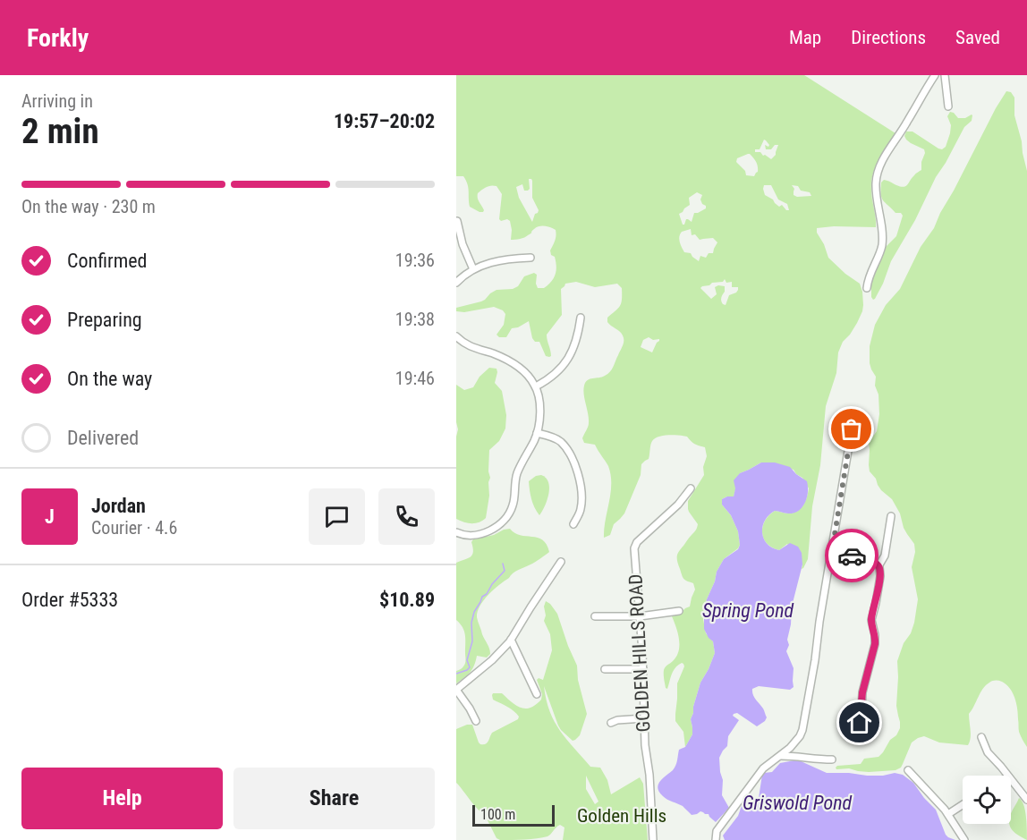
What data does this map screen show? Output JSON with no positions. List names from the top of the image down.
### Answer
{
  "streets": {
    "street": ["GOLDEN HILLS ROAD"]
  },
  "water": ["Spring Pond", "Griswold Pond"],
  "parks": ["Golden Hills"],
  "scale_bar": "100 m",
  "page": {
    "header": "Forkly",
    "nav": ["Map", "Directions", "Saved"],
    "heading": ["2 min", "Arriving in", "19:57–20:02"],
    "panel": [
      "Jordan",
      "Courier · 4.6",
      "Order #5333",
      "$10.89"
    ],
    "bar": "On the way · 230 m",
    "list": [
      ["Confirmed", "19:36"],
      ["Preparing", "19:38"],
      ["On the way", "19:46"],
      "Delivered"
    ],
    "round": "J",
    "buttons": ["Help", "Share"],
    "scale": "100 m"
  }
}
